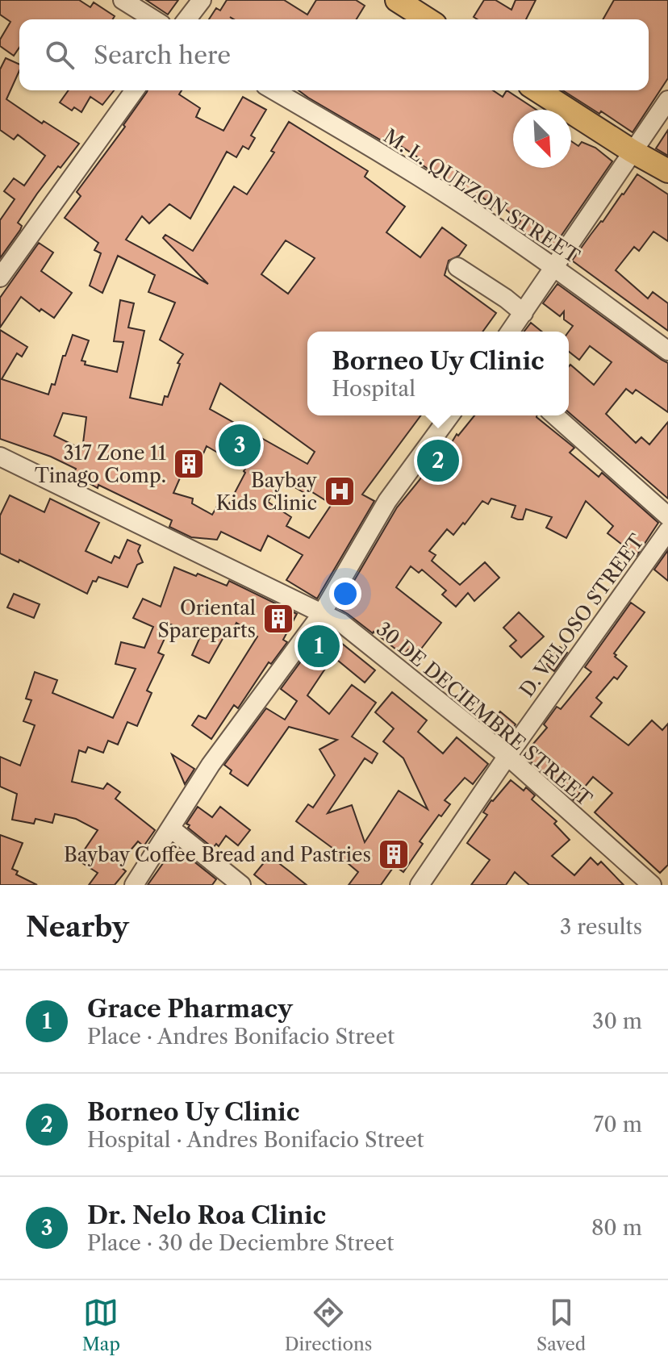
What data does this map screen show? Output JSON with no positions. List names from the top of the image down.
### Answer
{
  "streets": {
    "street": ["M. L. QUEZON STREET", "D. VELOSO STREET", "30 DE DECIEMBRE STREET"]
  },
  "crossings": [
    ["D. VELOSO STREET", "30 DE DECIEMBRE STREET"]
  ],
  "places": {
    "building": ["317 Zone 11 Tinago Comp.", "Oriental Spareparts", "Baybay Coffee Bread and Pastries"],
    "hospital": ["Baybay Kids Clinic"]
  },
  "north": "bottom right",
  "page": {
    "search": "Search here",
    "popup": ["Borneo Uy Clinic", "Hospital"],
    "pins": ["3", "2", "1"],
    "heading": ["Nearby", "3 results"],
    "list": [
      {
        "mark": "1",
        "name": "Grace Pharmacy",
        "note": "Place · Andres Bonifacio Street",
        "value": "30 m"
      },
      {
        "mark": "2",
        "name": "Borneo Uy Clinic",
        "note": "Hospital · Andres Bonifacio Street",
        "value": "70 m"
      },
      {
        "mark": "3",
        "name": "Dr. Nelo Roa Clinic",
        "note": "Place · 30 de Deciembre Street",
        "value": "80 m"
      }
    ],
    "nav": ["Map", "Directions", "Saved"]
  }
}
